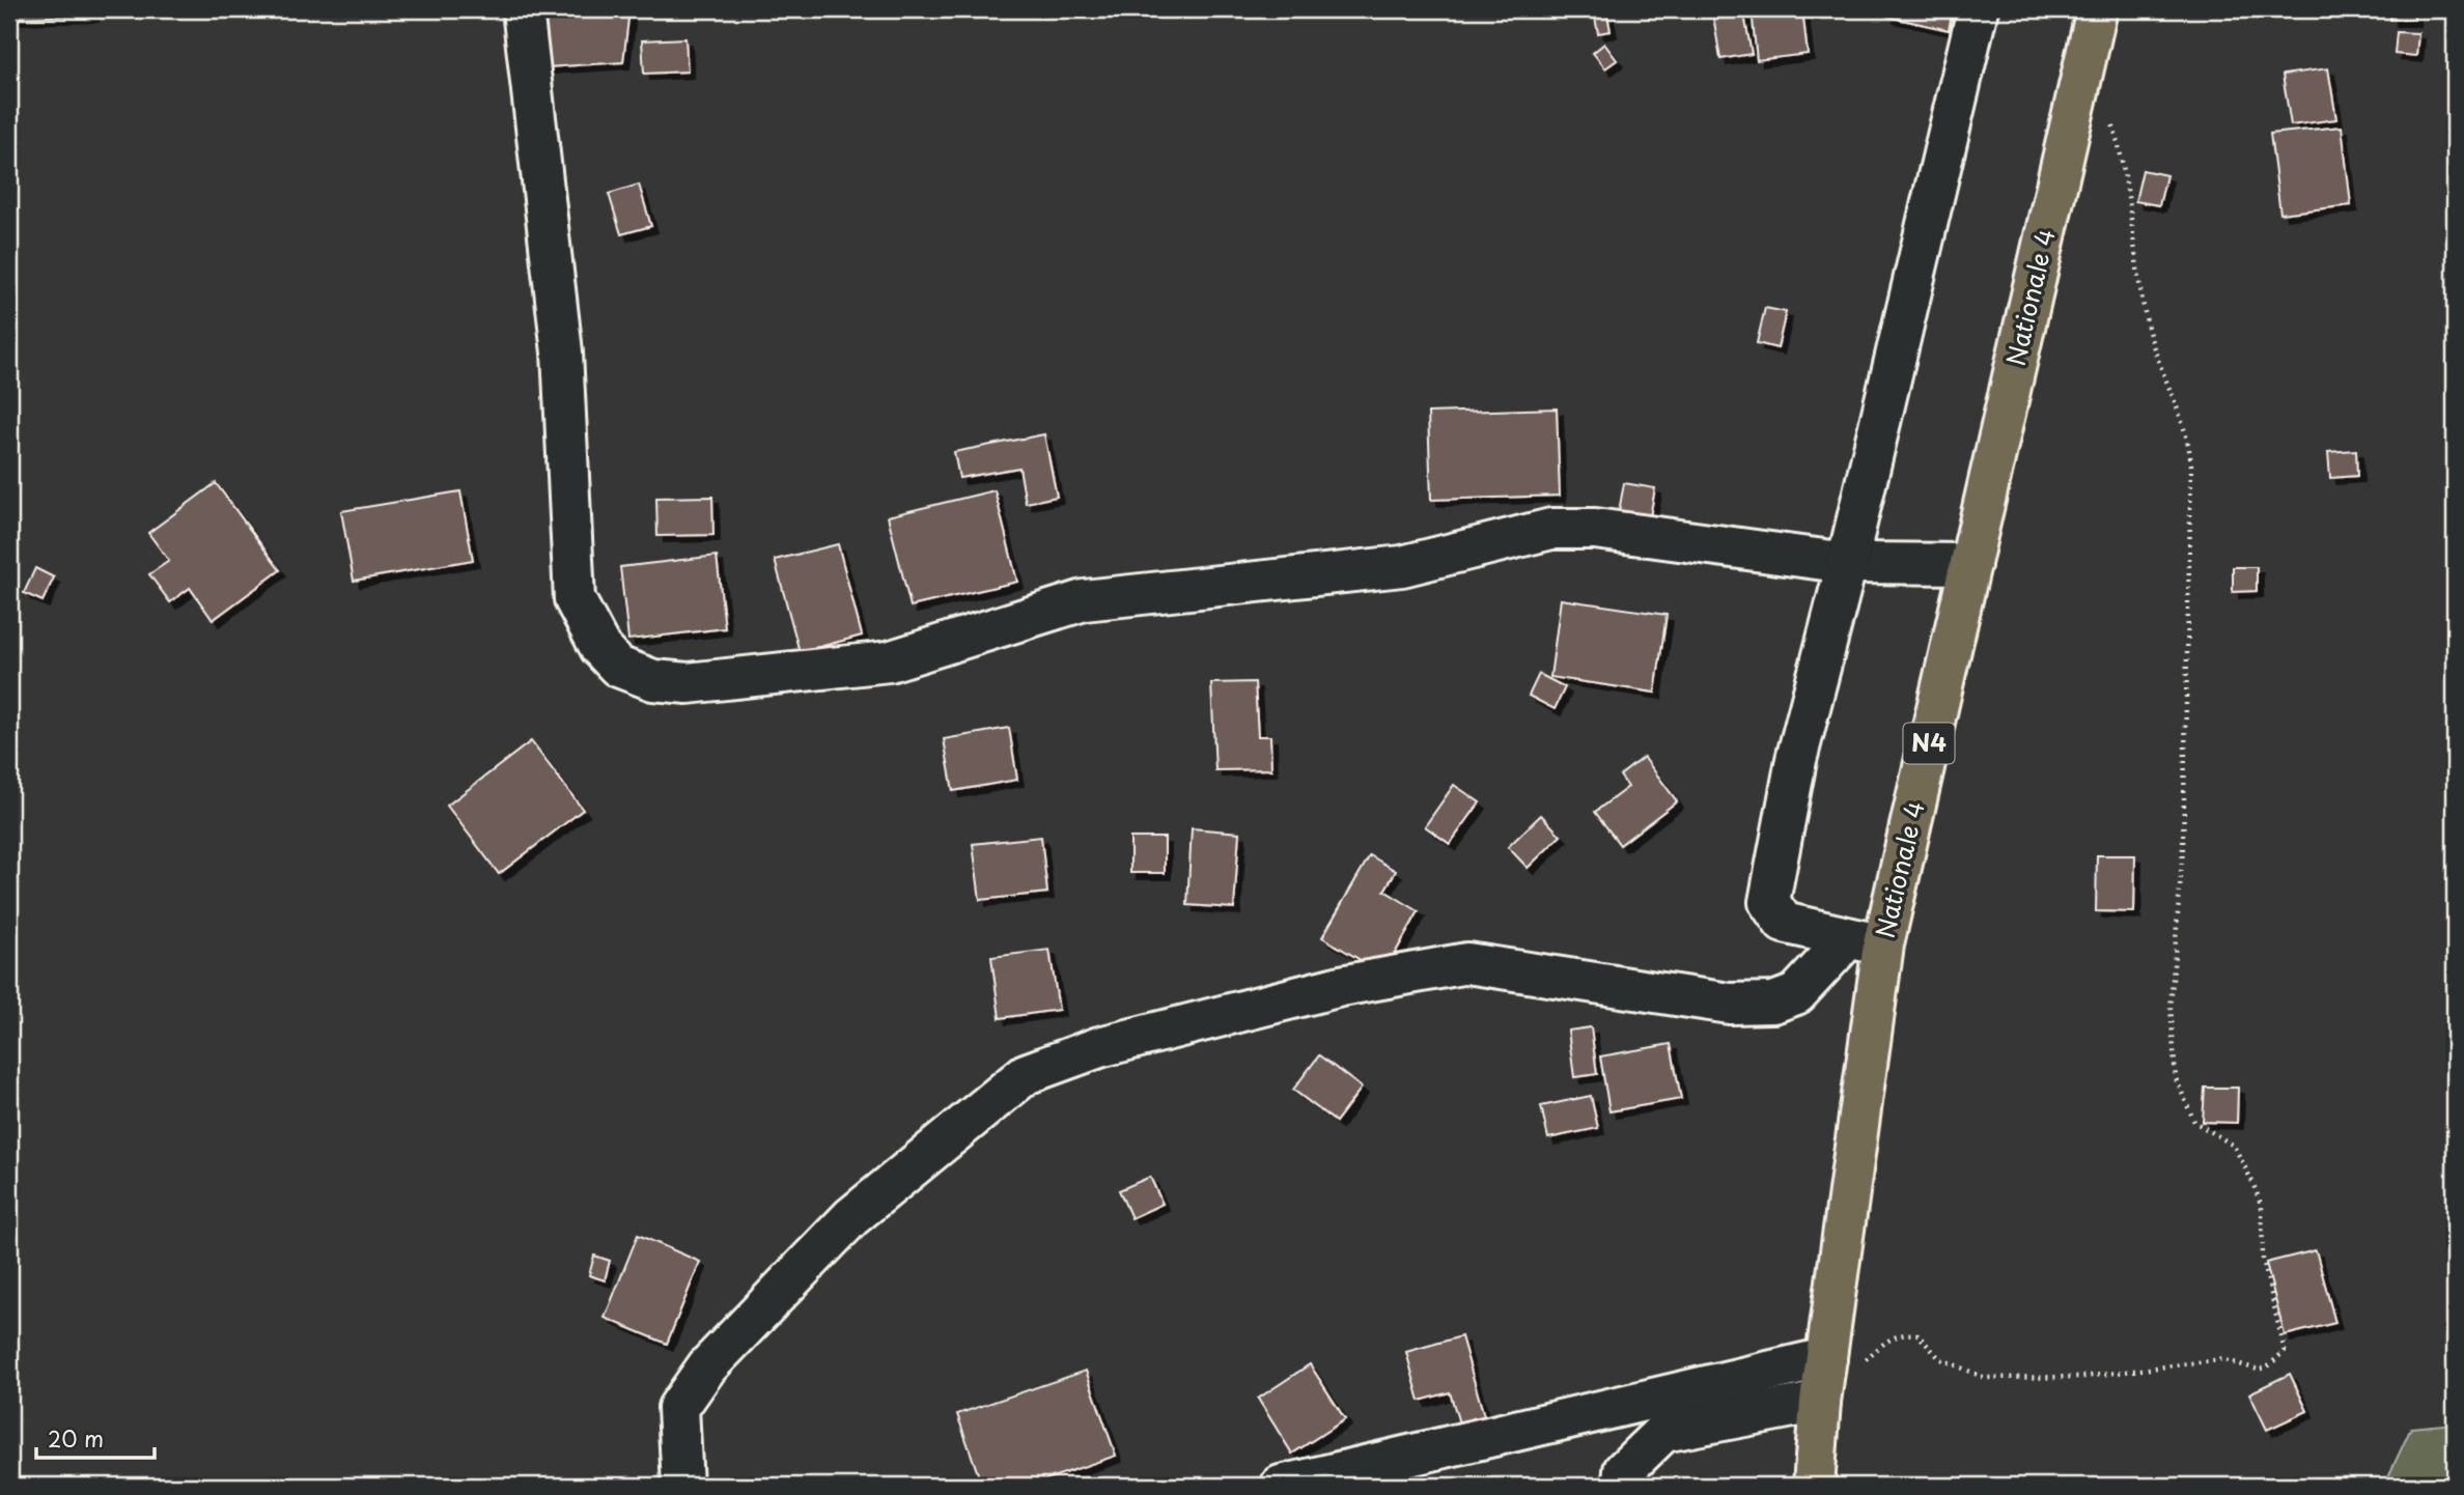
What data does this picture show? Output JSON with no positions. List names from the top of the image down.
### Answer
{
  "streets": {
    "highway": ["Nationale 4", "N4"]
  },
  "scale_bar": "20 m"
}
